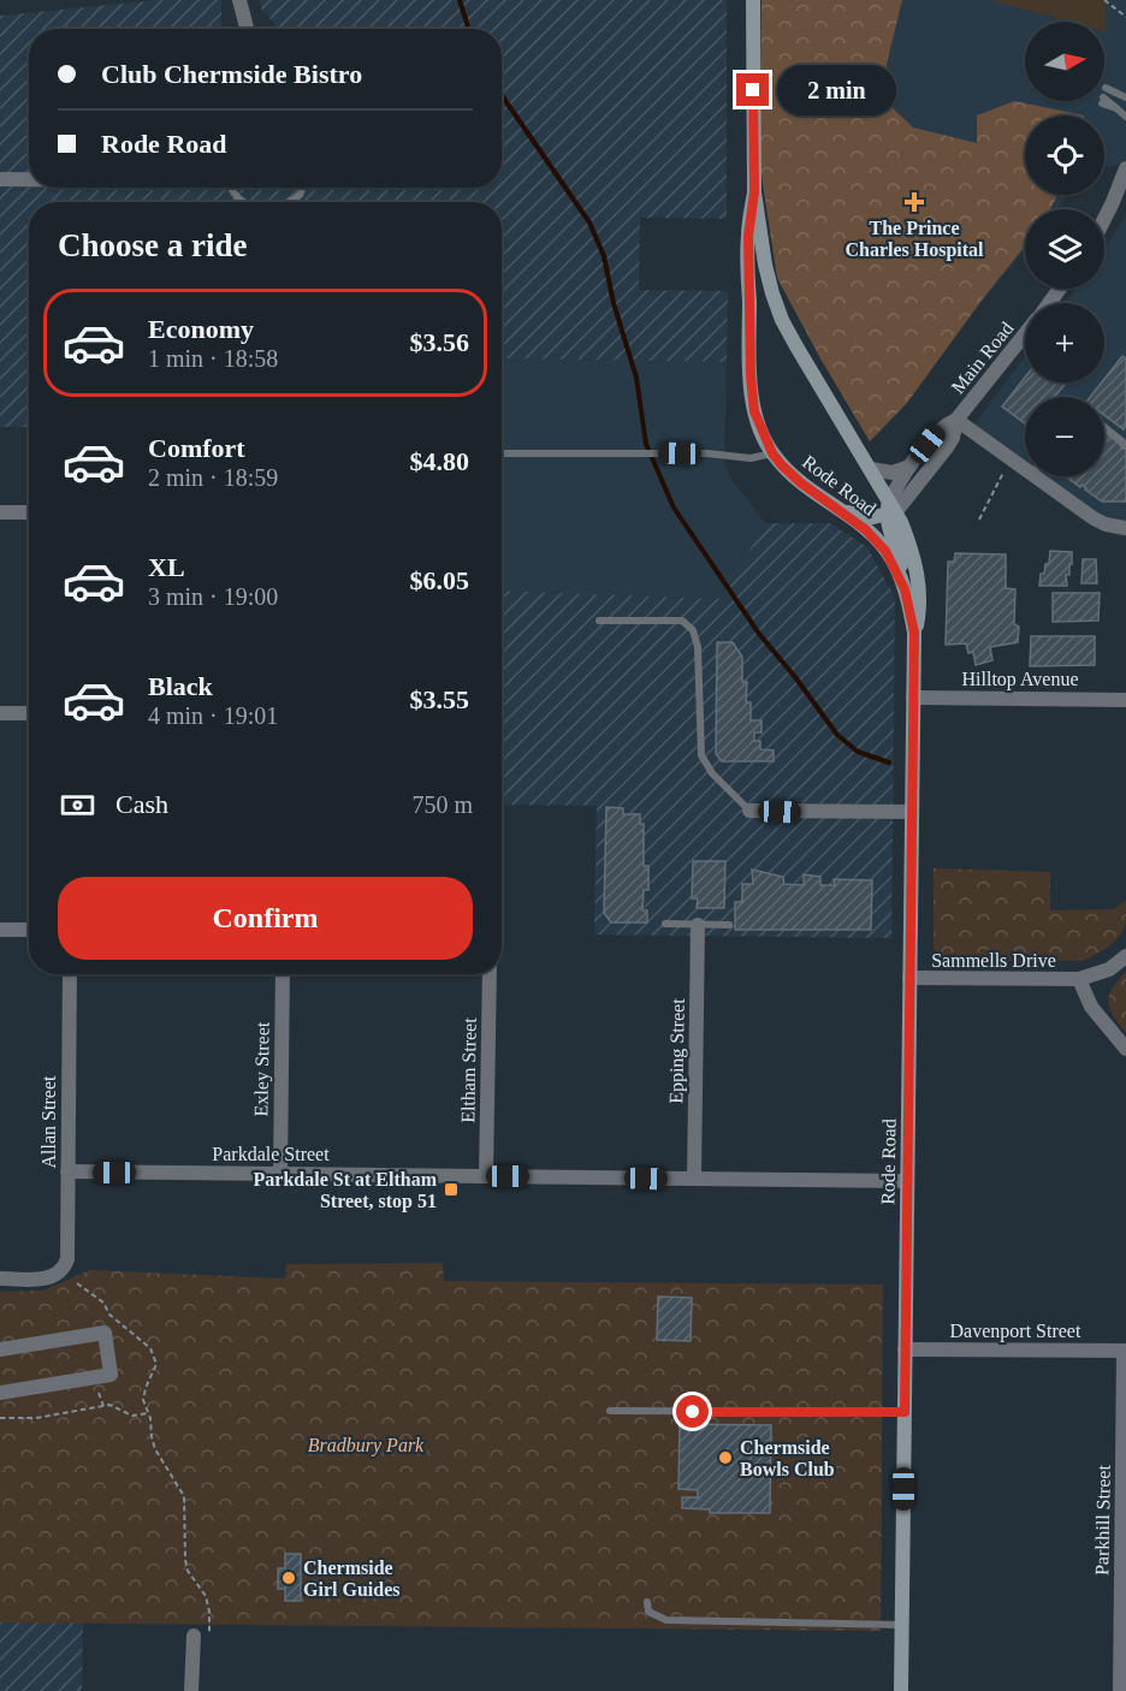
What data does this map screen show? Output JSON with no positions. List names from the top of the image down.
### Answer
{
  "streets": {
    "main road": ["Rode Road"],
    "street": [
      "Main Road",
      "Hilltop Avenue",
      "Sammells Drive",
      "Epping Street",
      "Exley Street",
      "Eltham Street",
      "Allan Street",
      "Parkdale Street",
      "Davenport Street",
      "Parkhill Street"
    ]
  },
  "crossings": [
    ["Main Road", "Rode Road"],
    ["Rode Road", "Hilltop Avenue"],
    ["Rode Road", "Sammells Drive"],
    ["Rode Road", "Parkdale Street"],
    ["Rode Road", "Davenport Street"],
    ["Epping Street", "Parkdale Street"],
    ["Exley Street", "Parkdale Street"],
    ["Eltham Street", "Parkdale Street"],
    ["Allan Street", "Parkdale Street"],
    ["Davenport Street", "Parkhill Street"]
  ],
  "parks": ["Bradbury Park"],
  "places": {
    "health": ["The Prince Charles Hospital"],
    "transit": ["Parkdale St at Eltham Street, stop 51"],
    "other": ["Chermside Bowls Club", "Chermside Girl Guides"]
  },
  "north": "right",
  "page": {
    "map_buttons": ["+", "−"],
    "banner": ["Club Chermside Bistro", "Rode Road"],
    "bubble": "2 min",
    "heading": "Choose a ride",
    "list": [
      {
        "name": "Economy",
        "note": "1 min · 18:58",
        "value": "$3.56"
      },
      {
        "name": "Comfort",
        "note": "2 min · 18:59",
        "value": "$4.80"
      },
      {
        "name": "XL",
        "note": "3 min · 19:00",
        "value": "$6.05"
      },
      {
        "name": "Black",
        "note": "4 min · 19:01",
        "value": "$3.55"
      }
    ],
    "pay": ["Cash", "750 m"],
    "buttons": "Confirm"
  }
}
